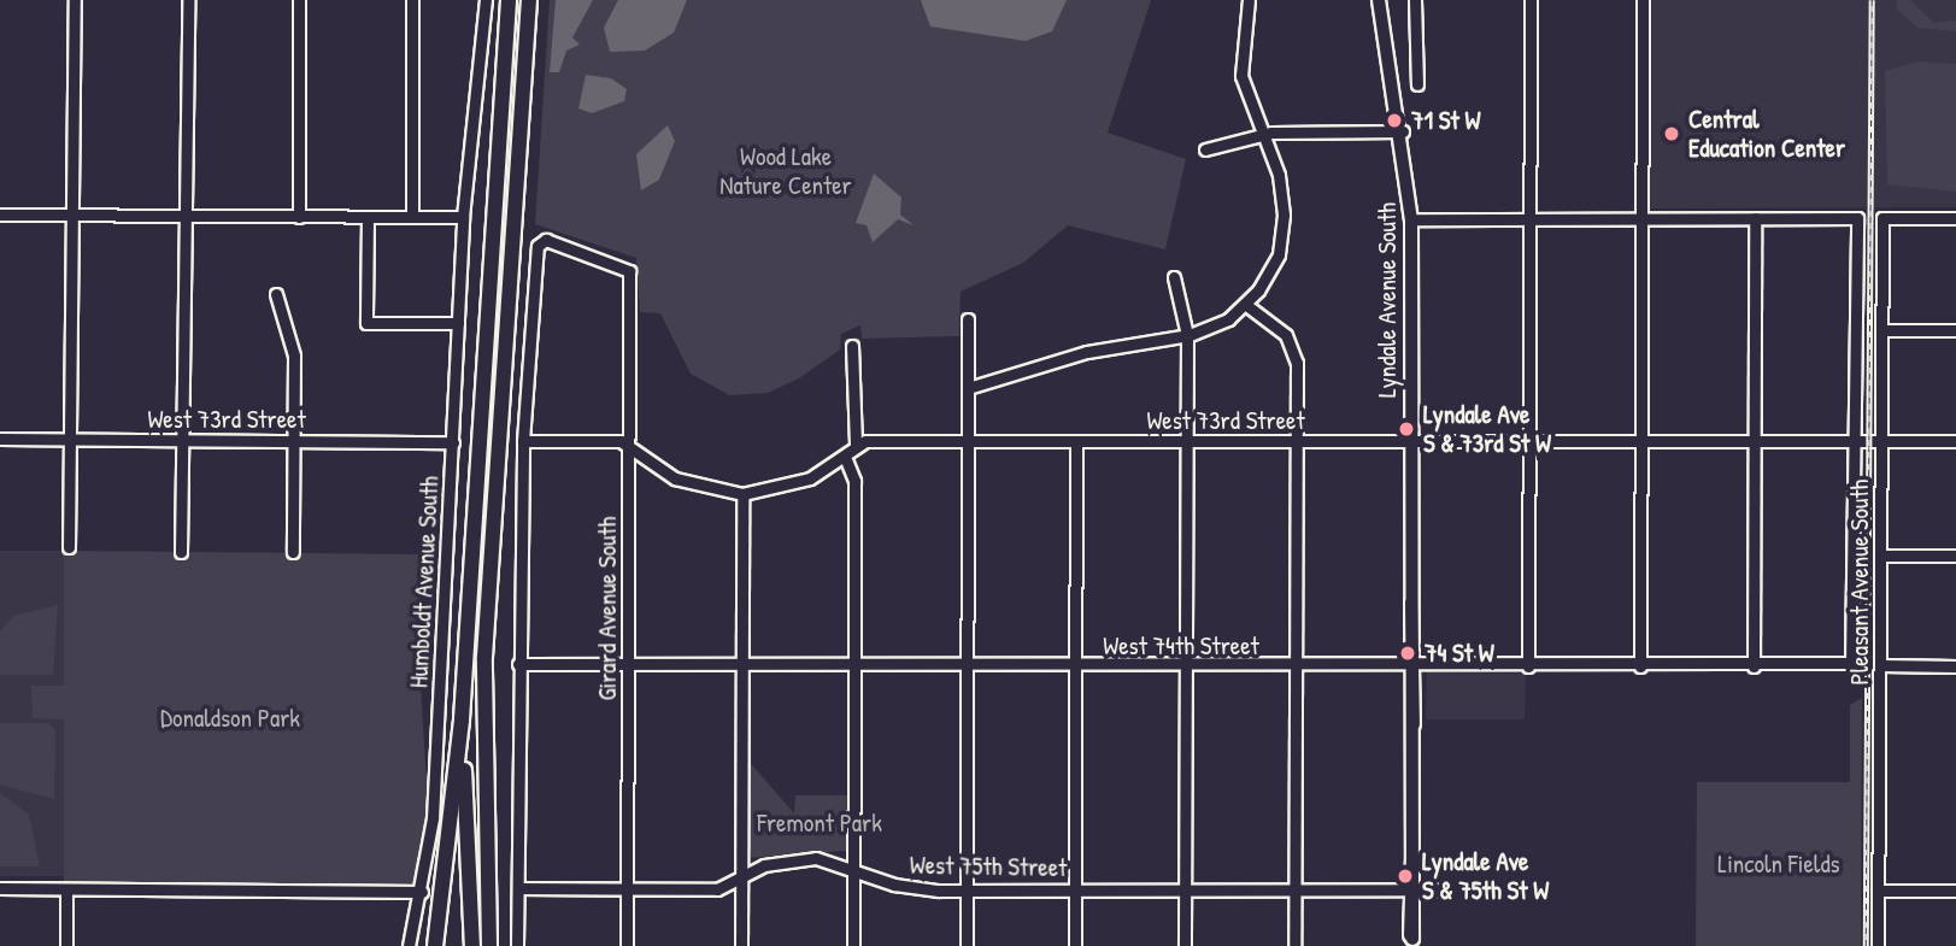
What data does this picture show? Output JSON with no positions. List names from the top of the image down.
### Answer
{
  "streets": {
    "main road": ["Lyndale Avenue South"],
    "street": [
      "West 73rd Street",
      "Humboldt Avenue South",
      "Pleasant Avenue South",
      "Girard Avenue South",
      "West 74th Street",
      "West 75th Street"
    ]
  },
  "crossings": [
    ["Lyndale Avenue South", "West 73rd Street"],
    ["Lyndale Avenue South", "West 74th Street"],
    ["Lyndale Avenue South", "West 75th Street"],
    ["West 73rd Street", "Humboldt Avenue South"],
    ["West 73rd Street", "Pleasant Avenue South"],
    ["Pleasant Avenue South", "West 74th Street"],
    ["Girard Avenue South", "West 74th Street"],
    ["Girard Avenue South", "West 75th Street"]
  ],
  "parks": [
    "Wood Lake Nature Center",
    "Donaldson Park",
    "Fremont Park",
    "Lincoln Fields"
  ],
  "places": [
    "71 St W",
    "Central Education Center",
    "Lyndale Ave S & 73rd St W",
    "74 St W",
    "Lyndale Ave S & 75th St W"
  ]
}
